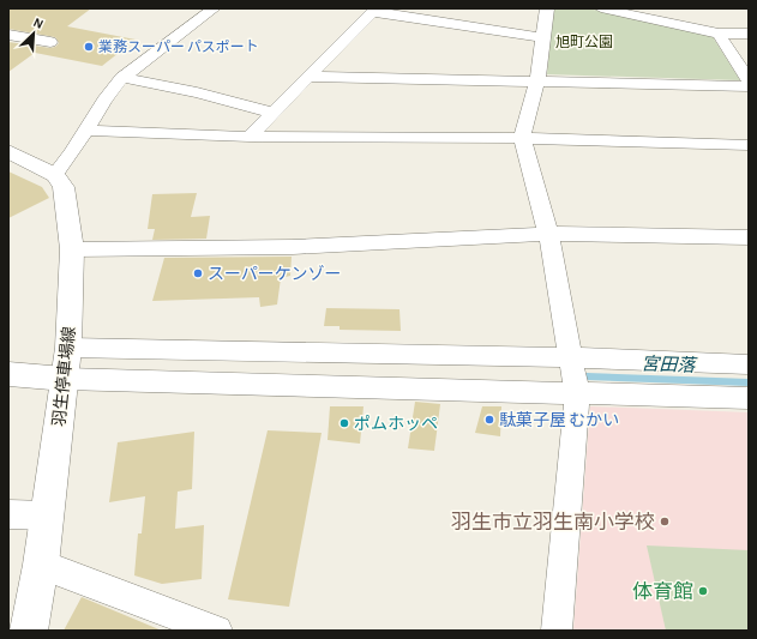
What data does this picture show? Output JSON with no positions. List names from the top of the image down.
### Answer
{
  "streets": {
    "main road": ["羽生停車場線"]
  },
  "water": ["宮田落"],
  "parks": ["旭町公園"],
  "places": [
    "業務スーパー パスポート",
    "スーパーケンゾー",
    "駄菓子屋 むかい",
    "ポムホッペ",
    "羽生市立羽生南小学校",
    "体育館"
  ],
  "north": "top right"
}
